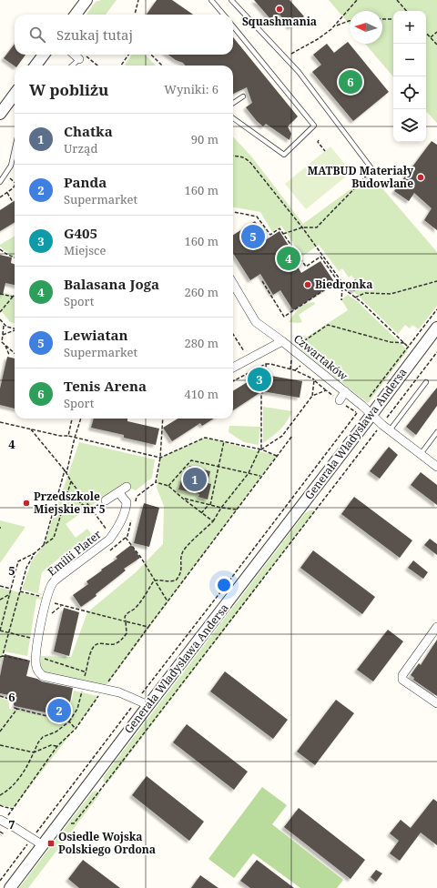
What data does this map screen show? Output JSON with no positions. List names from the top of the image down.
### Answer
{
  "streets": {
    "street": ["Czwartaków", "Generała Władysława Andersa", "Emilii Plater"]
  },
  "crossings": [
    ["Czwartaków", "Generała Władysława Andersa"],
    ["Generała Władysława Andersa", "Emilii Plater"]
  ],
  "places": {
    "other": [
      "Squashmania",
      "MATBUD Materiały Budowlane",
      "Biedronka",
      "Przedszkole Miejskie nr 5"
    ],
    "transit": ["Osiedle Wojska Polskiego Ordona"]
  },
  "north": "left",
  "page": {
    "map_buttons": ["+", "−"],
    "search": "Szukaj tutaj",
    "heading": ["W pobliżu", "Wyniki: 6"],
    "pins": [
      "6",
      "5",
      "4",
      "3",
      "1",
      "2"
    ],
    "list": [
      {
        "mark": "1",
        "name": "Chatka",
        "note": "Urząd",
        "value": "90 m"
      },
      {
        "mark": "2",
        "name": "Panda",
        "note": "Supermarket",
        "value": "160 m"
      },
      {
        "mark": "3",
        "name": "G405",
        "note": "Miejsce",
        "value": "160 m"
      },
      {
        "mark": "4",
        "name": "Balasana Joga",
        "note": "Sport",
        "value": "260 m"
      },
      {
        "mark": "5",
        "name": "Lewiatan",
        "note": "Supermarket",
        "value": "280 m"
      },
      {
        "mark": "6",
        "name": "Tenis Arena",
        "note": "Sport",
        "value": "410 m"
      }
    ]
  },
  "grid": {
    "rows": [
      "4",
      "5",
      "6",
      "7"
    ]
  }
}
